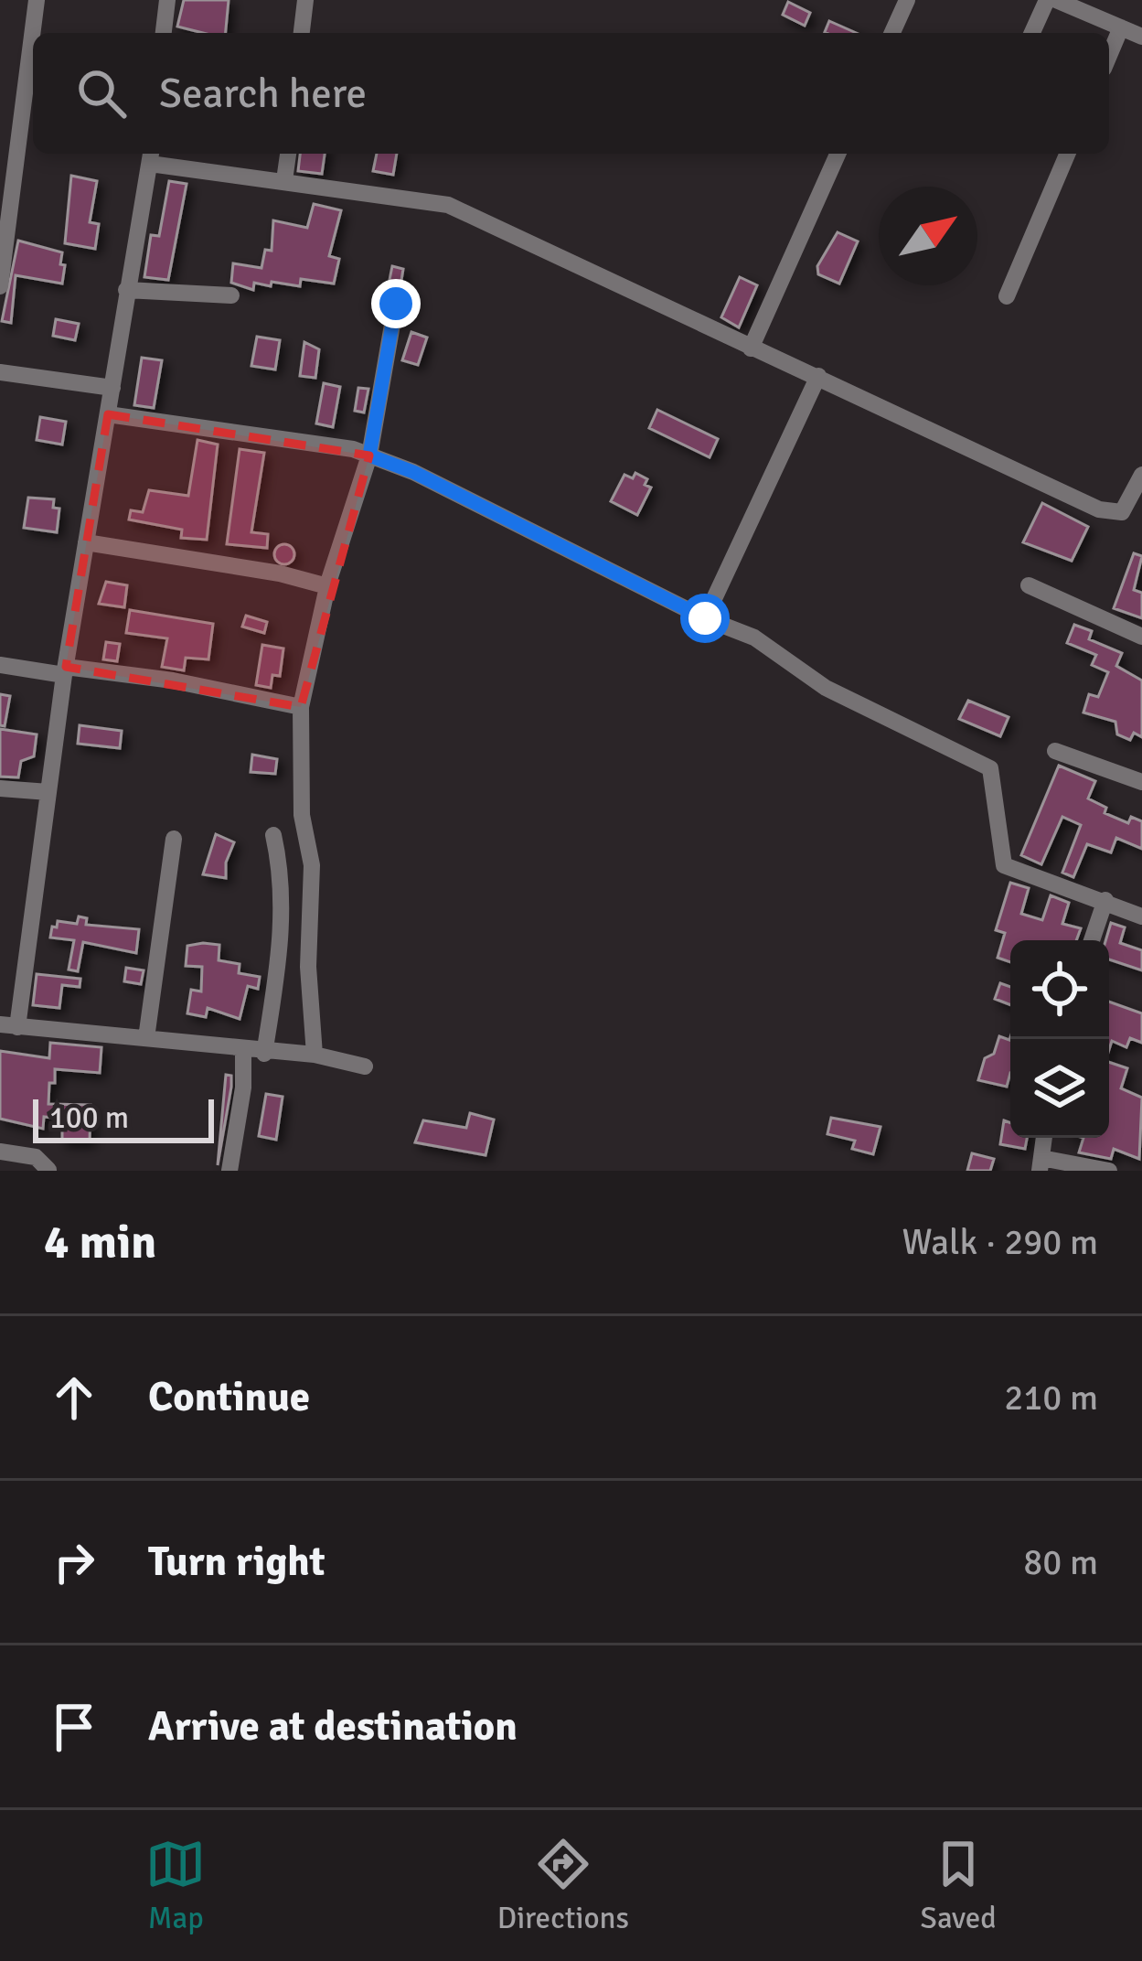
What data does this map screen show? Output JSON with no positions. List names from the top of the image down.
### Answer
{
  "scale_bar": "100 m",
  "north": "top right",
  "page": {
    "search": "Search here",
    "scale": "100 m",
    "heading": ["4 min", "Walk · 290 m"],
    "list": [
      ["Continue", "210 m"],
      ["Turn right", "80 m"],
      "Arrive at destination"
    ],
    "nav": ["Map", "Directions", "Saved"]
  }
}
